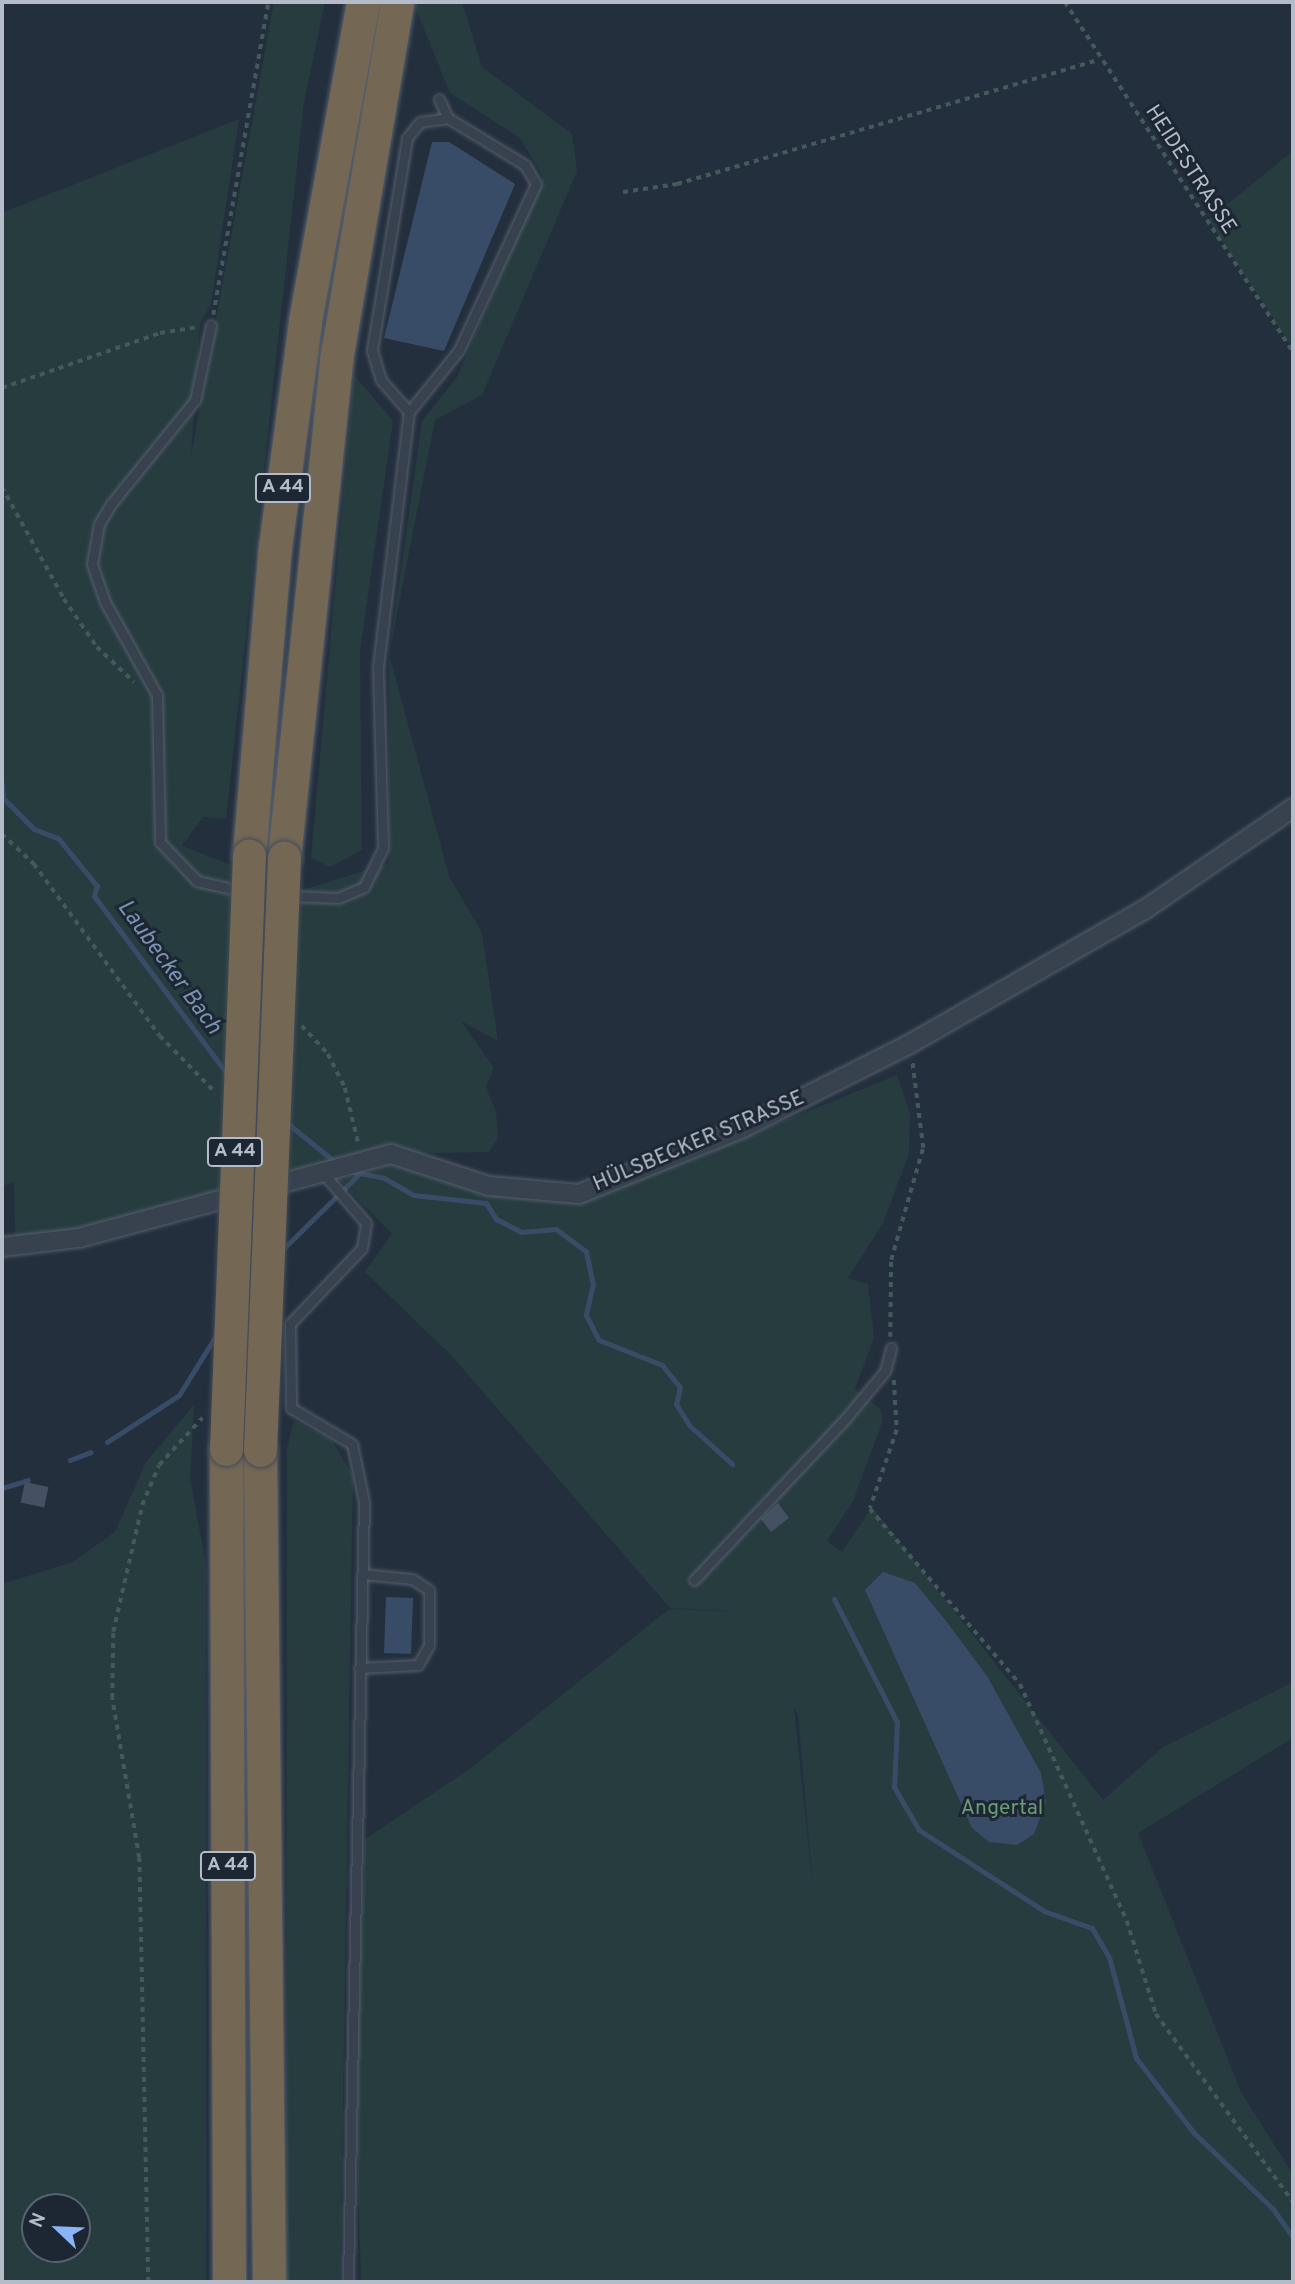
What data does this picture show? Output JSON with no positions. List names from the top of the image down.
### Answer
{
  "streets": {
    "highway": ["A 44"],
    "street": ["HÜLSBECKER STRASSE"],
    "path": ["HEIDESTRASSE"]
  },
  "water": ["Laubecker Bach"],
  "parks": ["Angertal"],
  "north": "top left"
}
